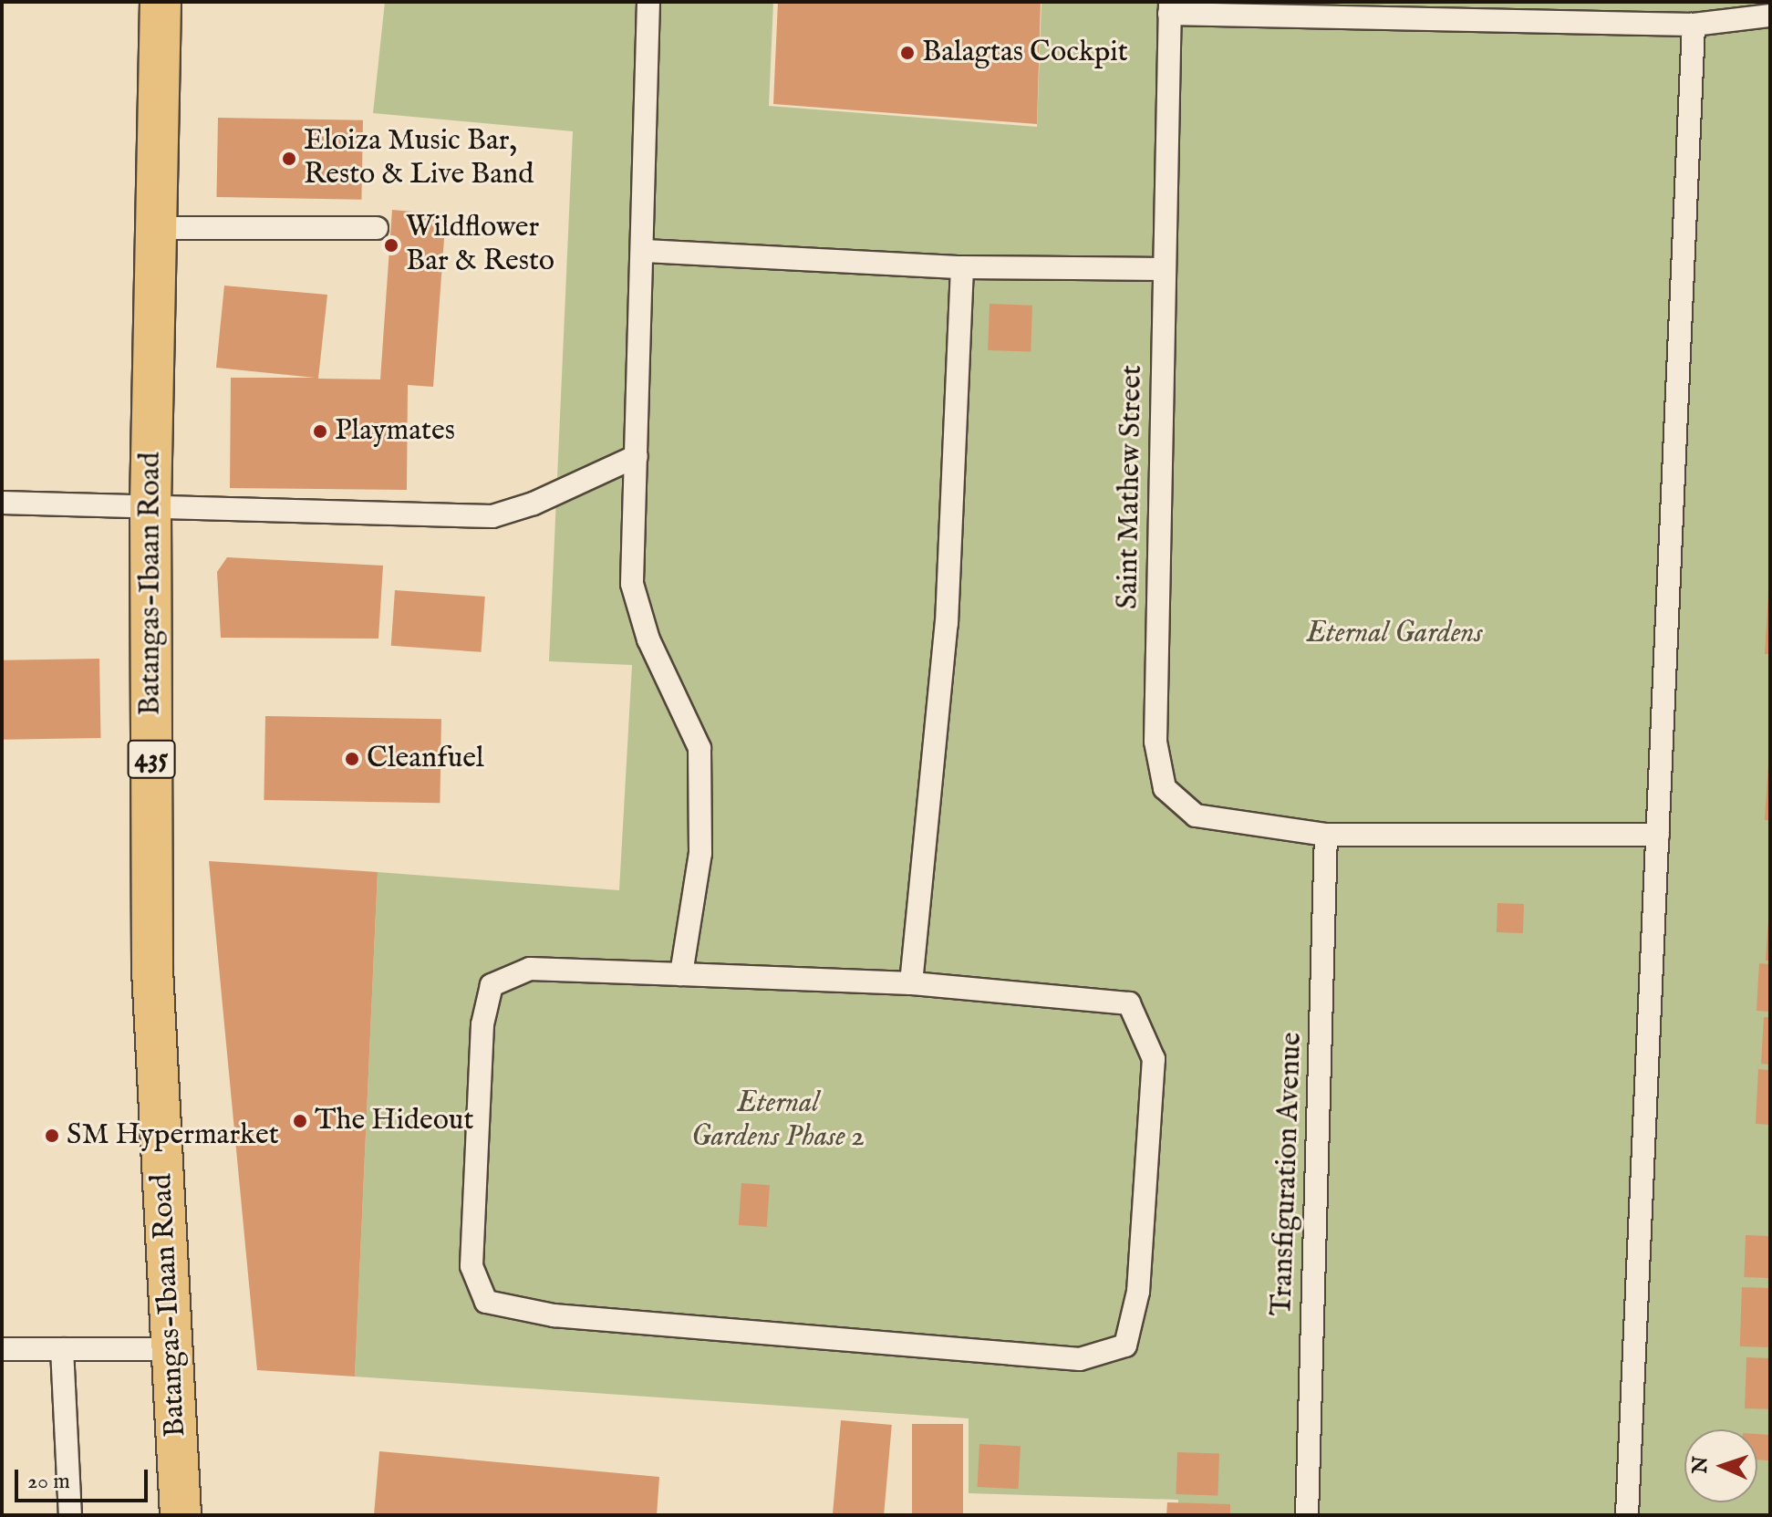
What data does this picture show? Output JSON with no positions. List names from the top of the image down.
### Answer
{
  "streets": {
    "main road": ["Batangas-Ibaan Road", "435"],
    "lane": ["Saint Mathew Street", "Transfiguration Avenue"]
  },
  "crossings": [
    ["Saint Mathew Street", "Transfiguration Avenue"]
  ],
  "parks": ["Eternal Gardens", "Eternal Gardens Phase 2"],
  "places": [
    "Balagtas Cockpit",
    "Eloiza Music Bar, Resto & Live Band",
    "Wildflower Bar & Resto",
    "Playmates",
    "Cleanfuel",
    "The Hideout",
    "SM Hypermarket"
  ],
  "scale_bar": "20 m",
  "north": "left"
}
